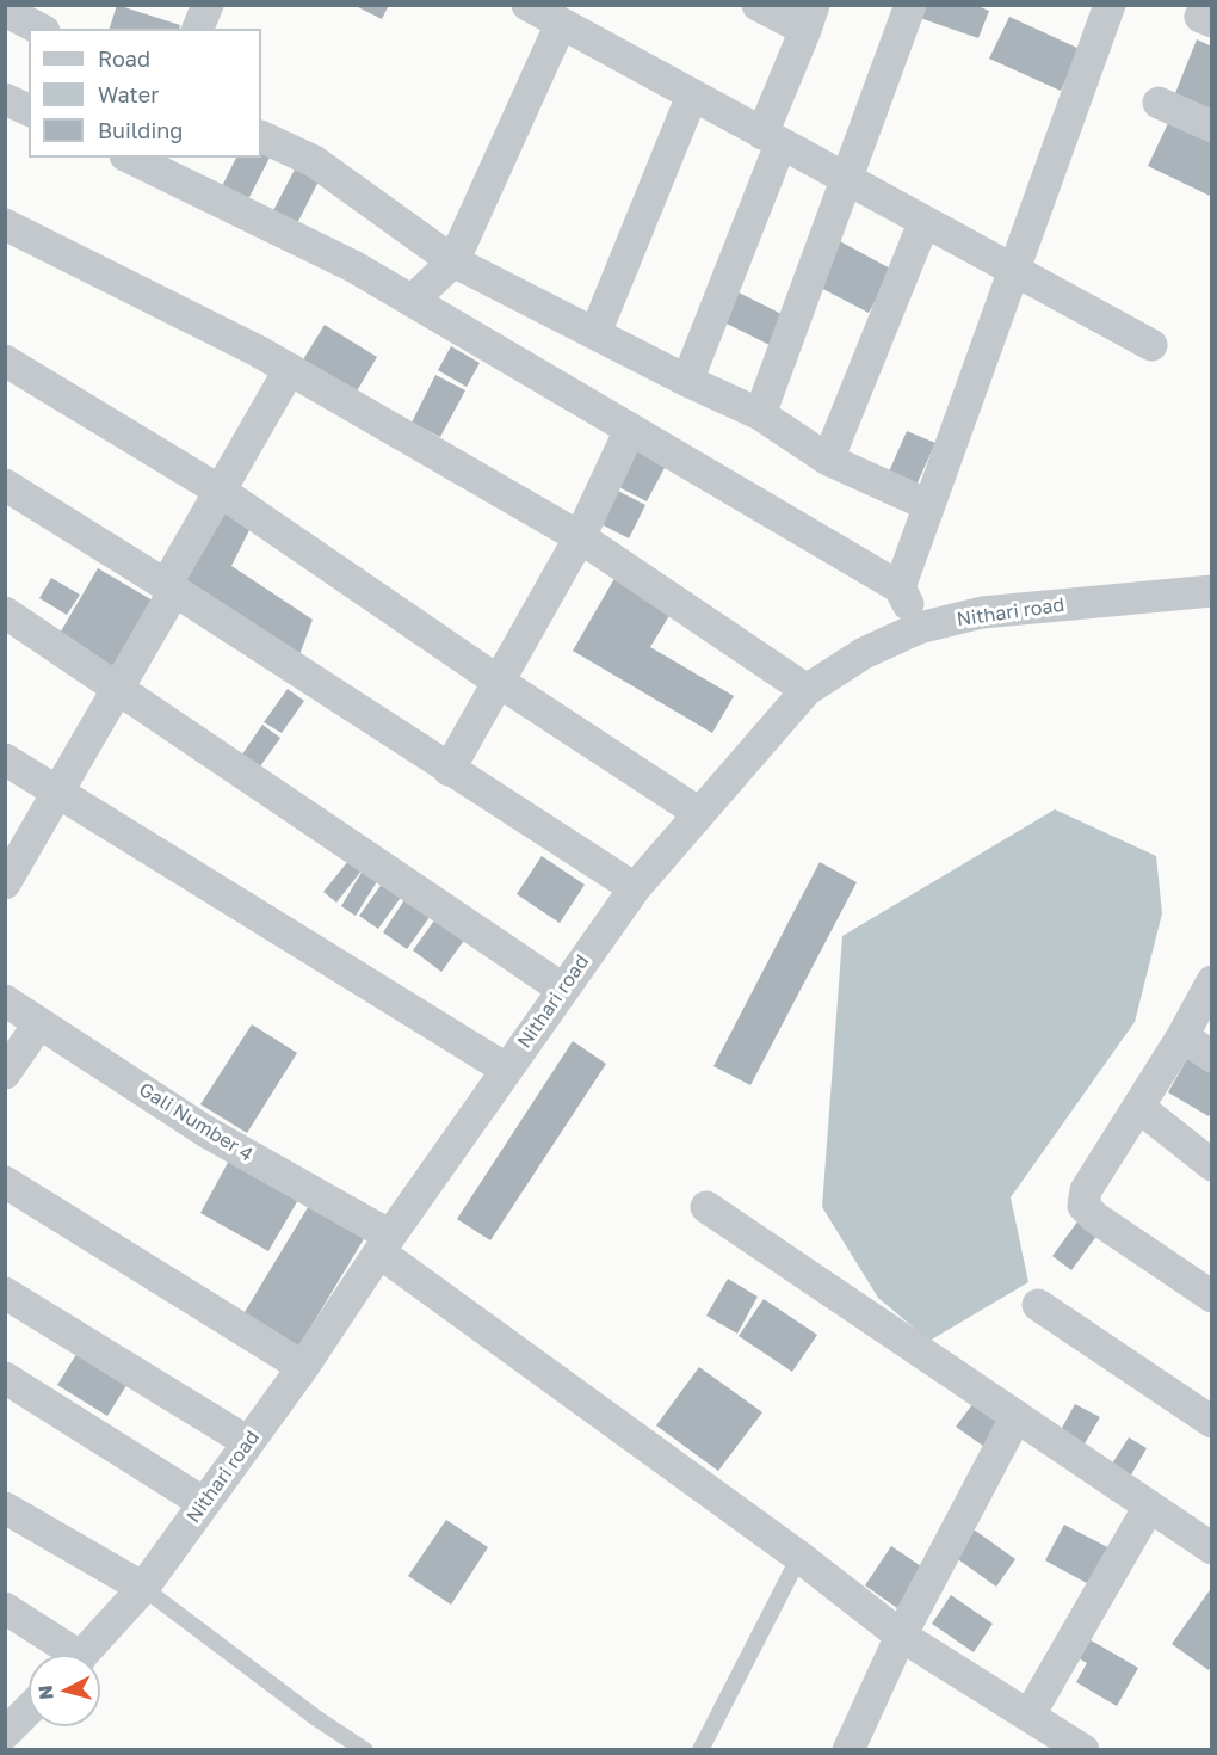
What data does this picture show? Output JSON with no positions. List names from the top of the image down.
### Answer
{
  "streets": {
    "street": ["Nithari road", "Gali Number 4"]
  },
  "crossings": [
    ["Nithari road", "Gali Number 4"]
  ],
  "legend": ["Road", "Water", "Building"],
  "north": "left"
}
